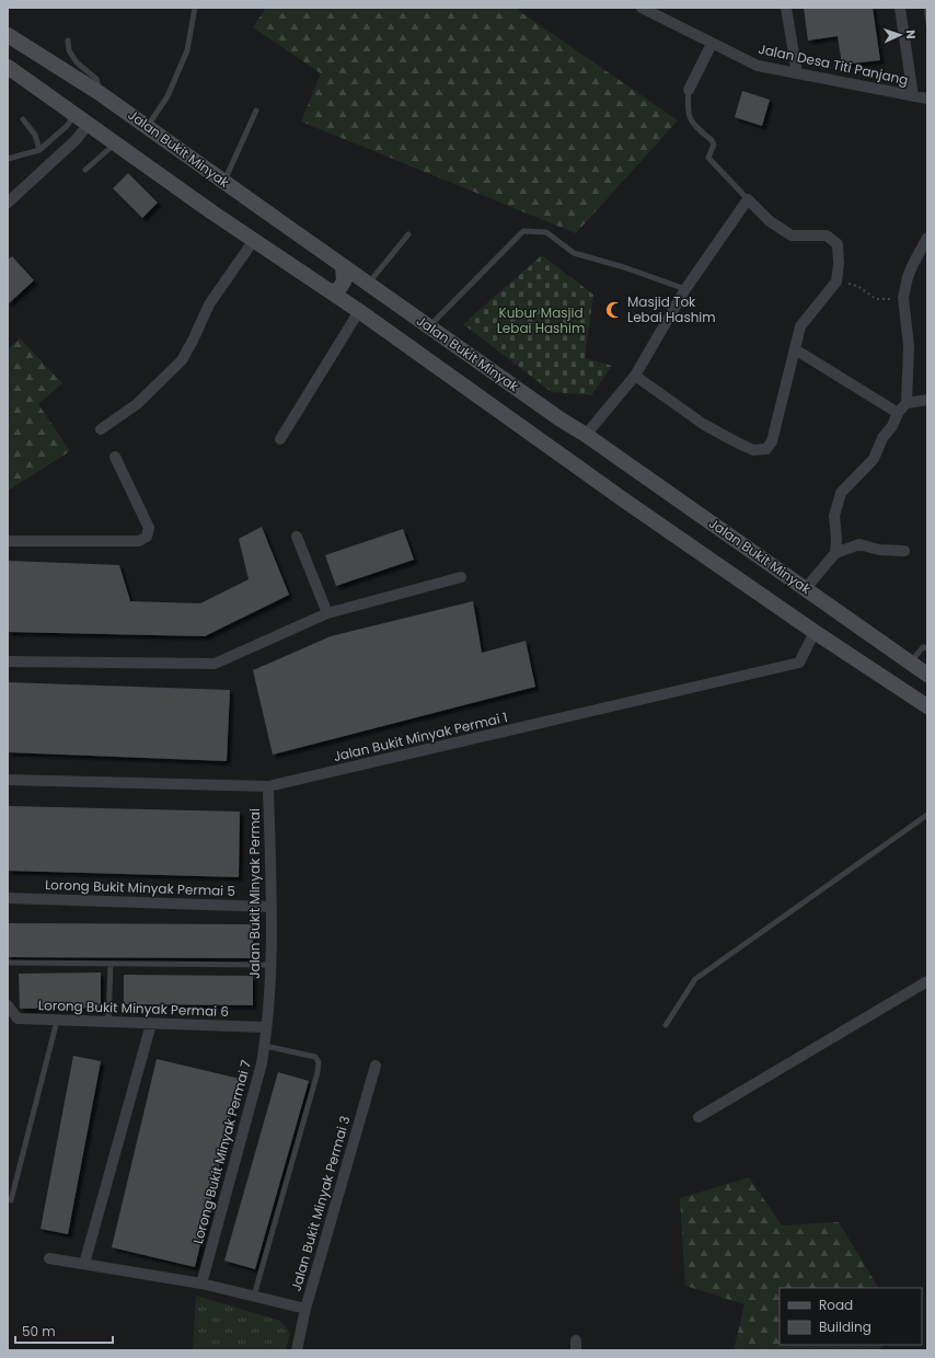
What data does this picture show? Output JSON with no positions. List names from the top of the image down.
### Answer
{
  "streets": {
    "main road": ["Jalan Bukit Minyak"],
    "street": [
      "Jalan Desa Titi Panjang",
      "Jalan Bukit Minyak Permai 1",
      "Lorong Bukit Minyak Permai 5",
      "Jalan Bukit Minyak Permai",
      "Lorong Bukit Minyak Permai 6",
      "Lorong Bukit Minyak Permai 7",
      "Jalan Bukit Minyak Permai 3"
    ]
  },
  "crossings": [
    ["Jalan Bukit Minyak Permai 1", "Jalan Bukit Minyak Permai"],
    ["Lorong Bukit Minyak Permai 5", "Jalan Bukit Minyak Permai"],
    ["Jalan Bukit Minyak Permai", "Lorong Bukit Minyak Permai 6"],
    ["Jalan Bukit Minyak Permai", "Lorong Bukit Minyak Permai 7"],
    ["Lorong Bukit Minyak Permai 6", "Lorong Bukit Minyak Permai 7"]
  ],
  "parks": ["Kubur Masjid Lebai Hashim"],
  "places": {
    "mosque": ["Masjid Tok Lebai Hashim"]
  },
  "legend": ["Road", "Building"],
  "scale_bar": "50 m",
  "north": "right"
}
